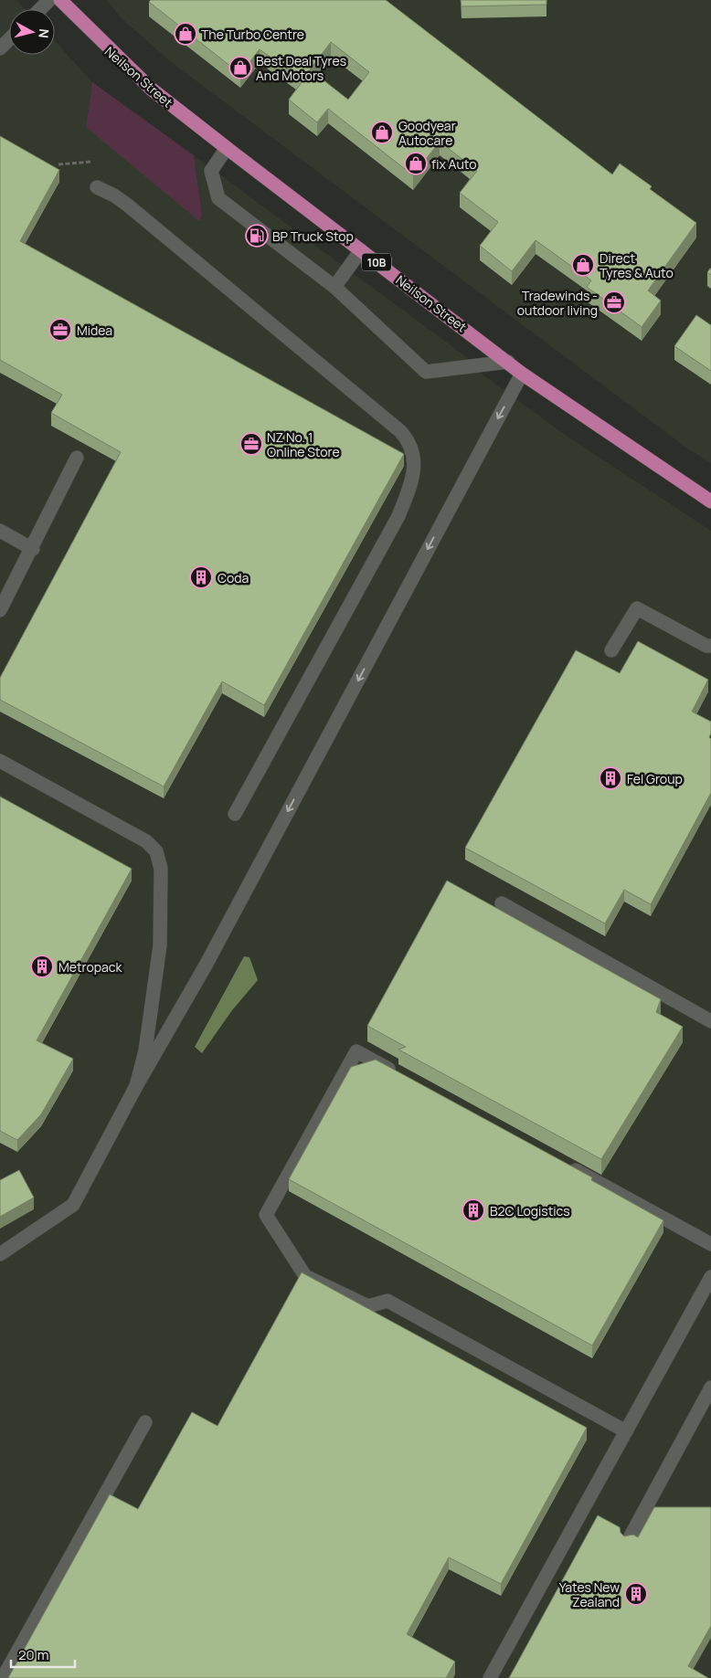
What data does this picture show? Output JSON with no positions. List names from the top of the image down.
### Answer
{
  "streets": {
    "main road": ["Neilson Street", "10B"]
  },
  "places": {
    "shop": [
      "The Turbo Centre",
      "Best Deal Tyres And Motors",
      "Goodyear Autocare",
      "fix Auto",
      "Direct Tyres & Auto"
    ],
    "fuel station": ["BP Truck Stop"],
    "office": ["Tradewinds - outdoor living", "Midea", "NZ No. 1 Online Store"],
    "building": [
      "Coda",
      "Fel Group",
      "Metropack",
      "B2C Logistics",
      "Yates New Zealand"
    ]
  },
  "scale_bar": "20 m",
  "north": "right"
}
